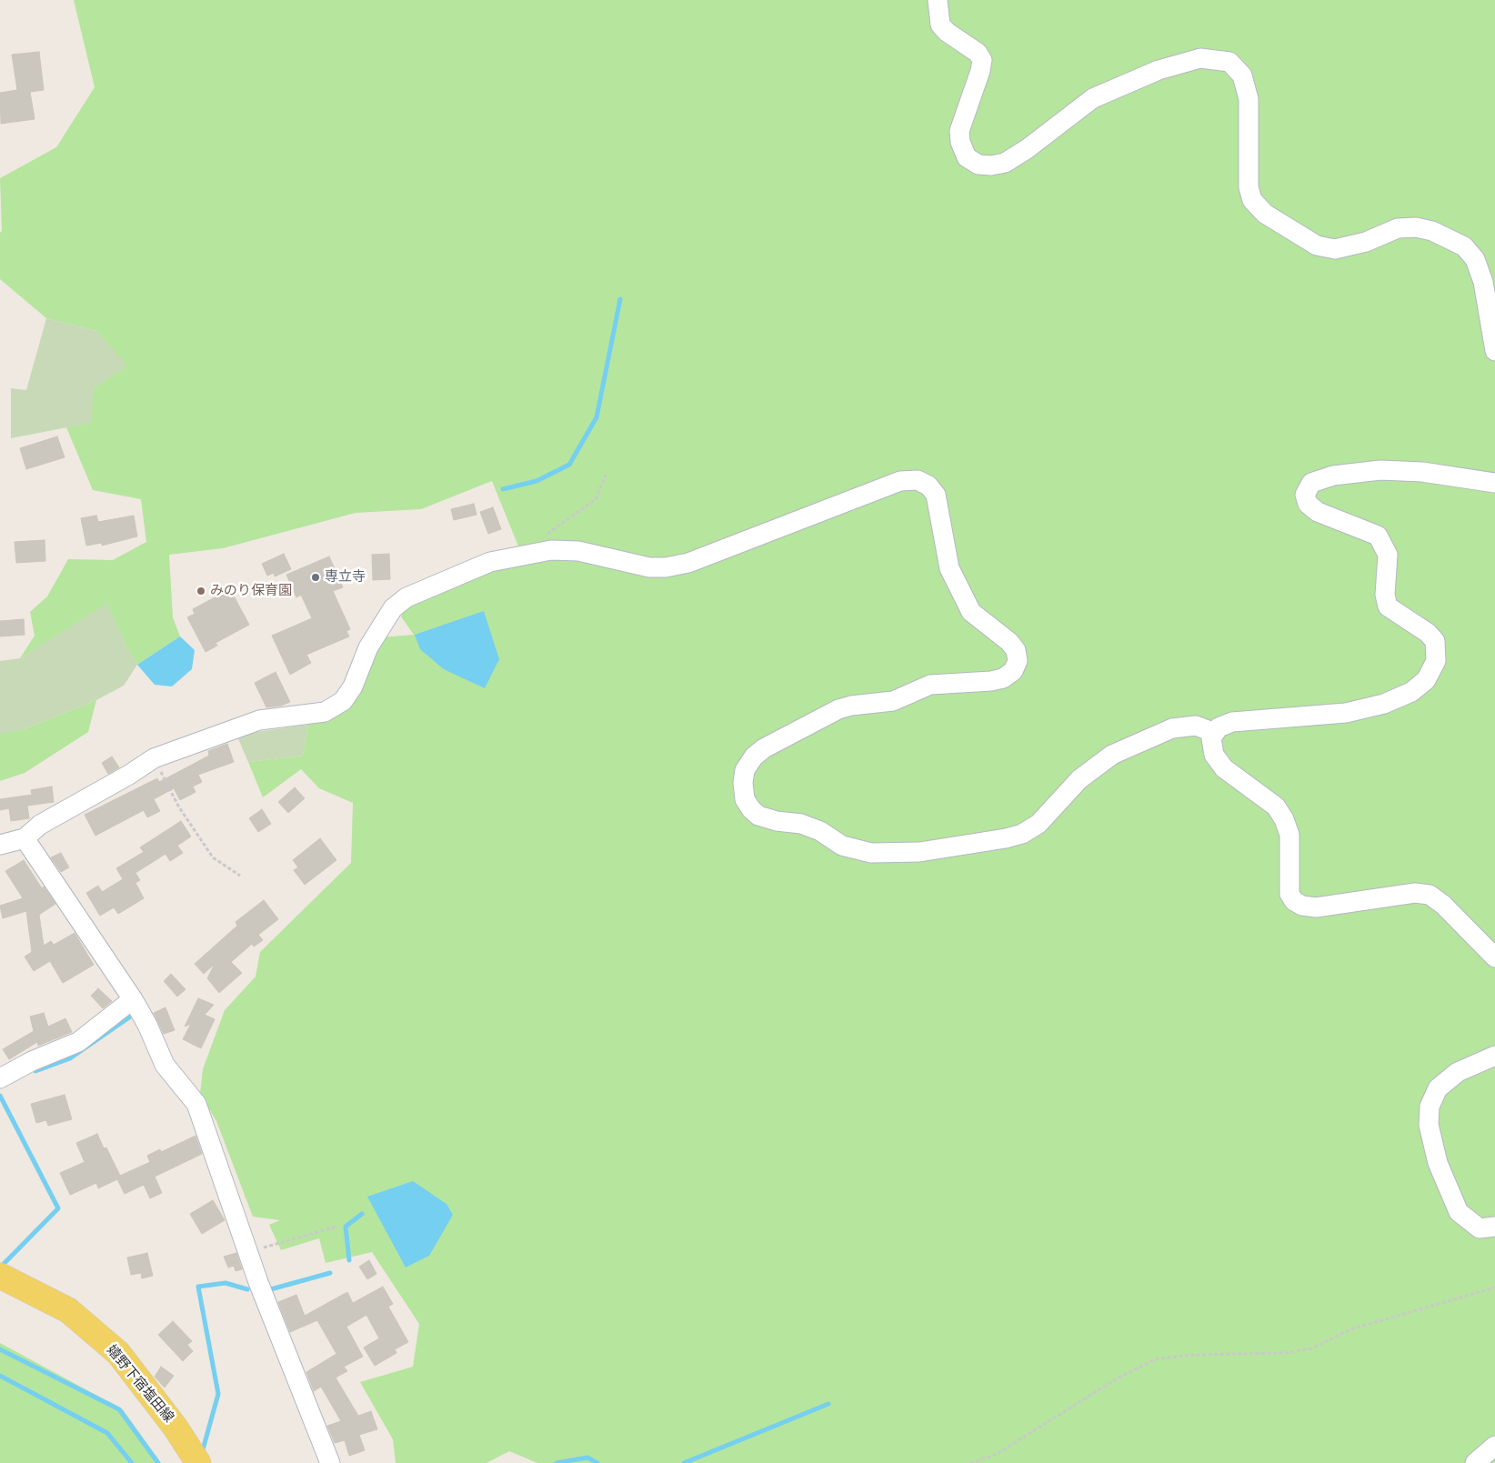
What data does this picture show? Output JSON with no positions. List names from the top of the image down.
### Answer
{
  "streets": {
    "main road": ["嬉野下宿塩田線"]
  },
  "places": ["専立寺", "みのり保育園"]
}
